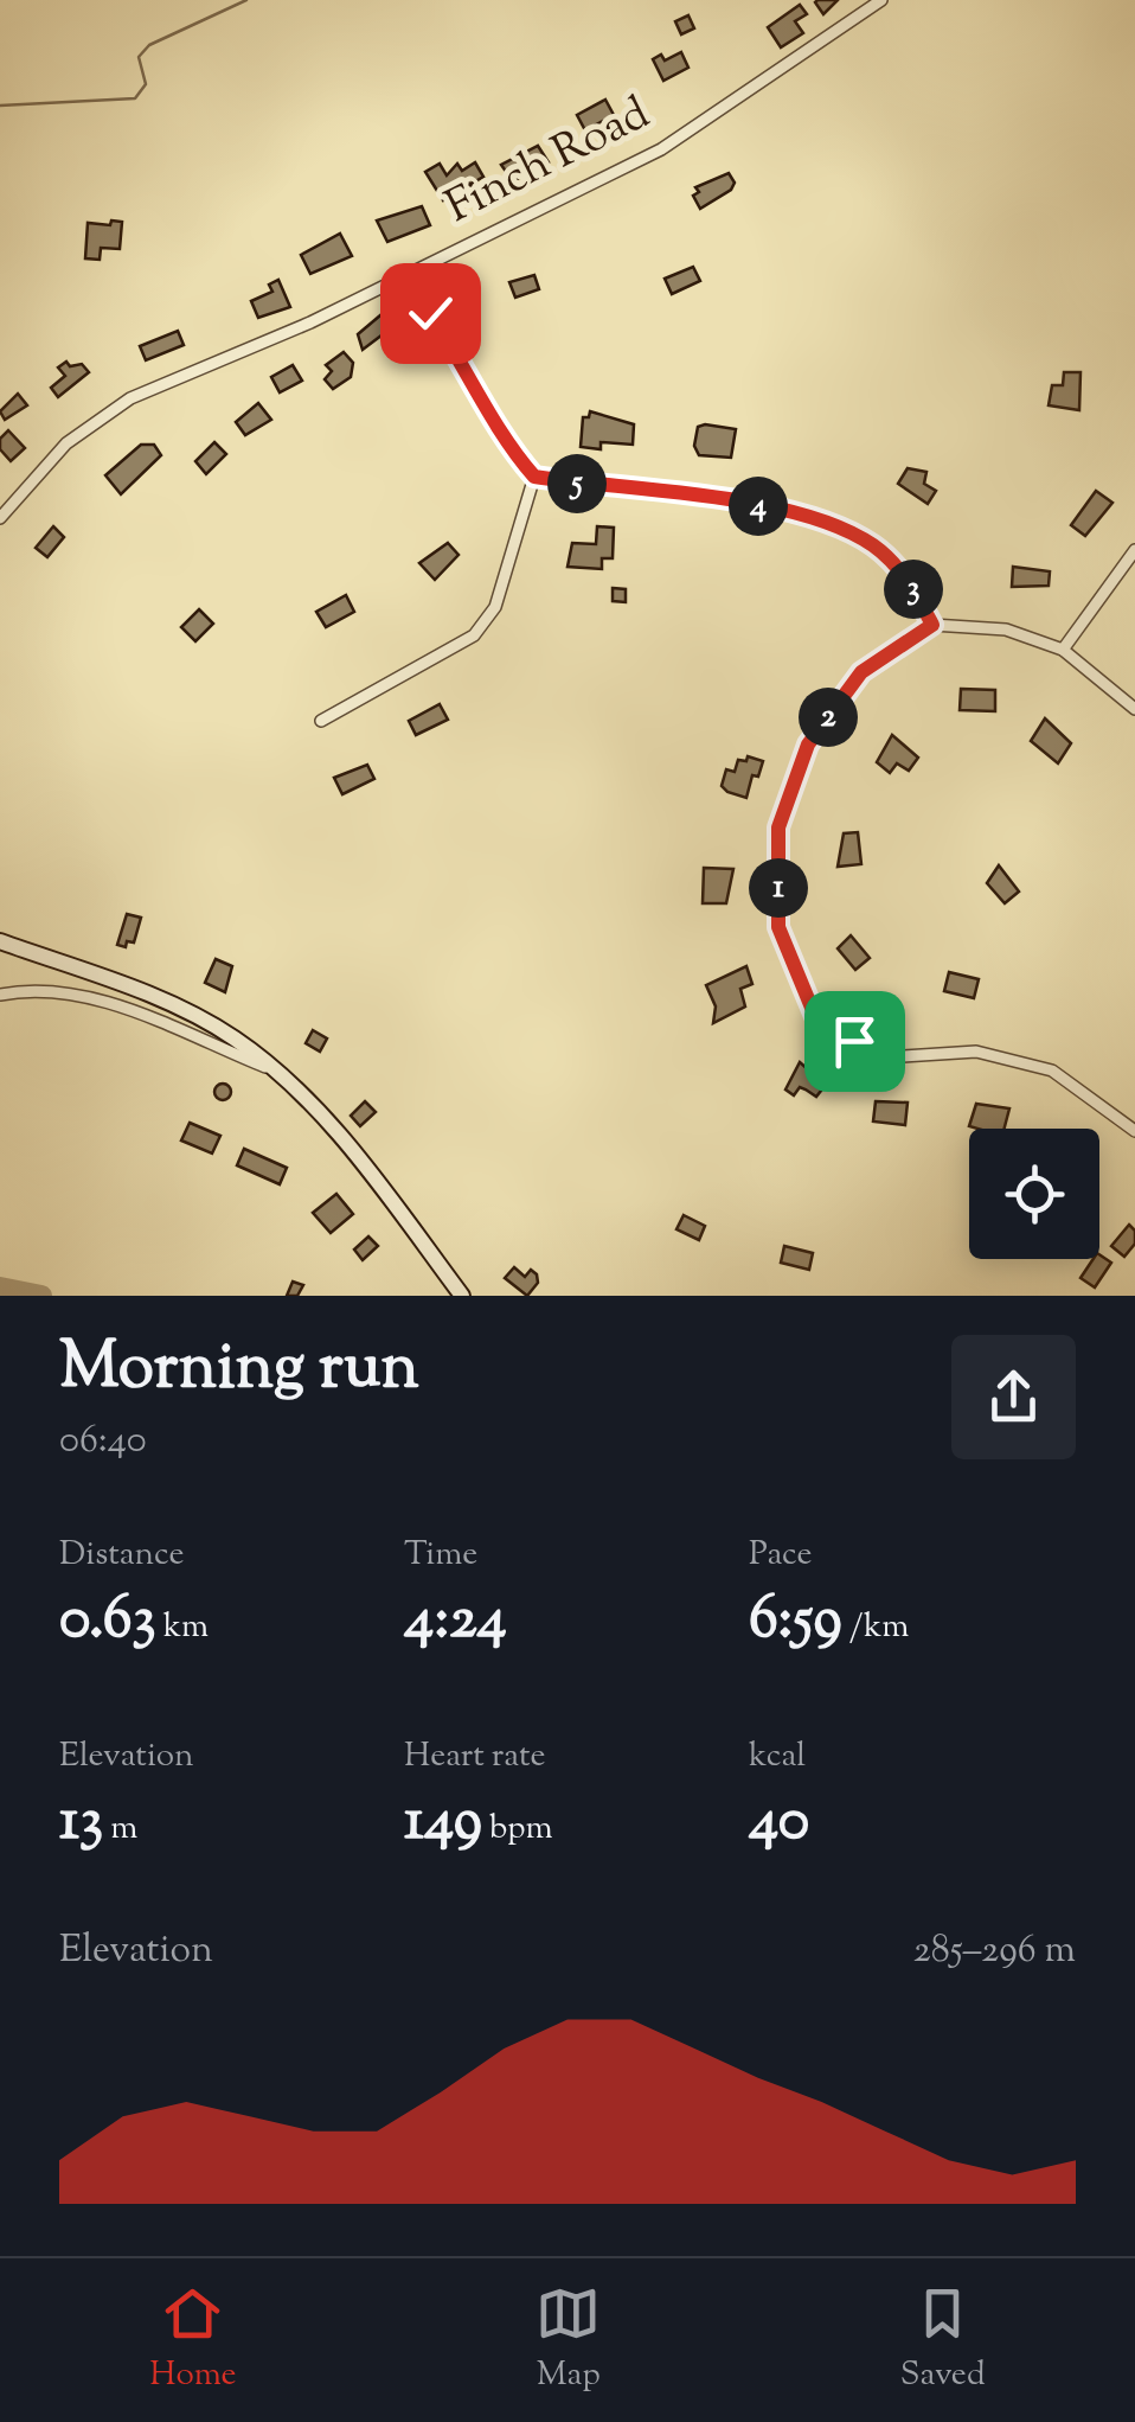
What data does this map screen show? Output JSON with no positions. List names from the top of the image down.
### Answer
{
  "streets": {
    "street": ["Finch Road"]
  },
  "page": {
    "pins": [
      "5",
      "4",
      "3",
      "2",
      "1"
    ],
    "heading": ["Morning run", "06:40"],
    "stats": [
      ["Distance", "0.63 km"],
      ["Time", "4:24"],
      ["Pace", "6:59 /km"],
      ["Elevation", "13 m"],
      ["Heart rate", "149 bpm"],
      ["kcal", "40"]
    ],
    "chart": ["Elevation", "285–296 m"],
    "tabs": ["Home", "Map", "Saved"]
  }
}
